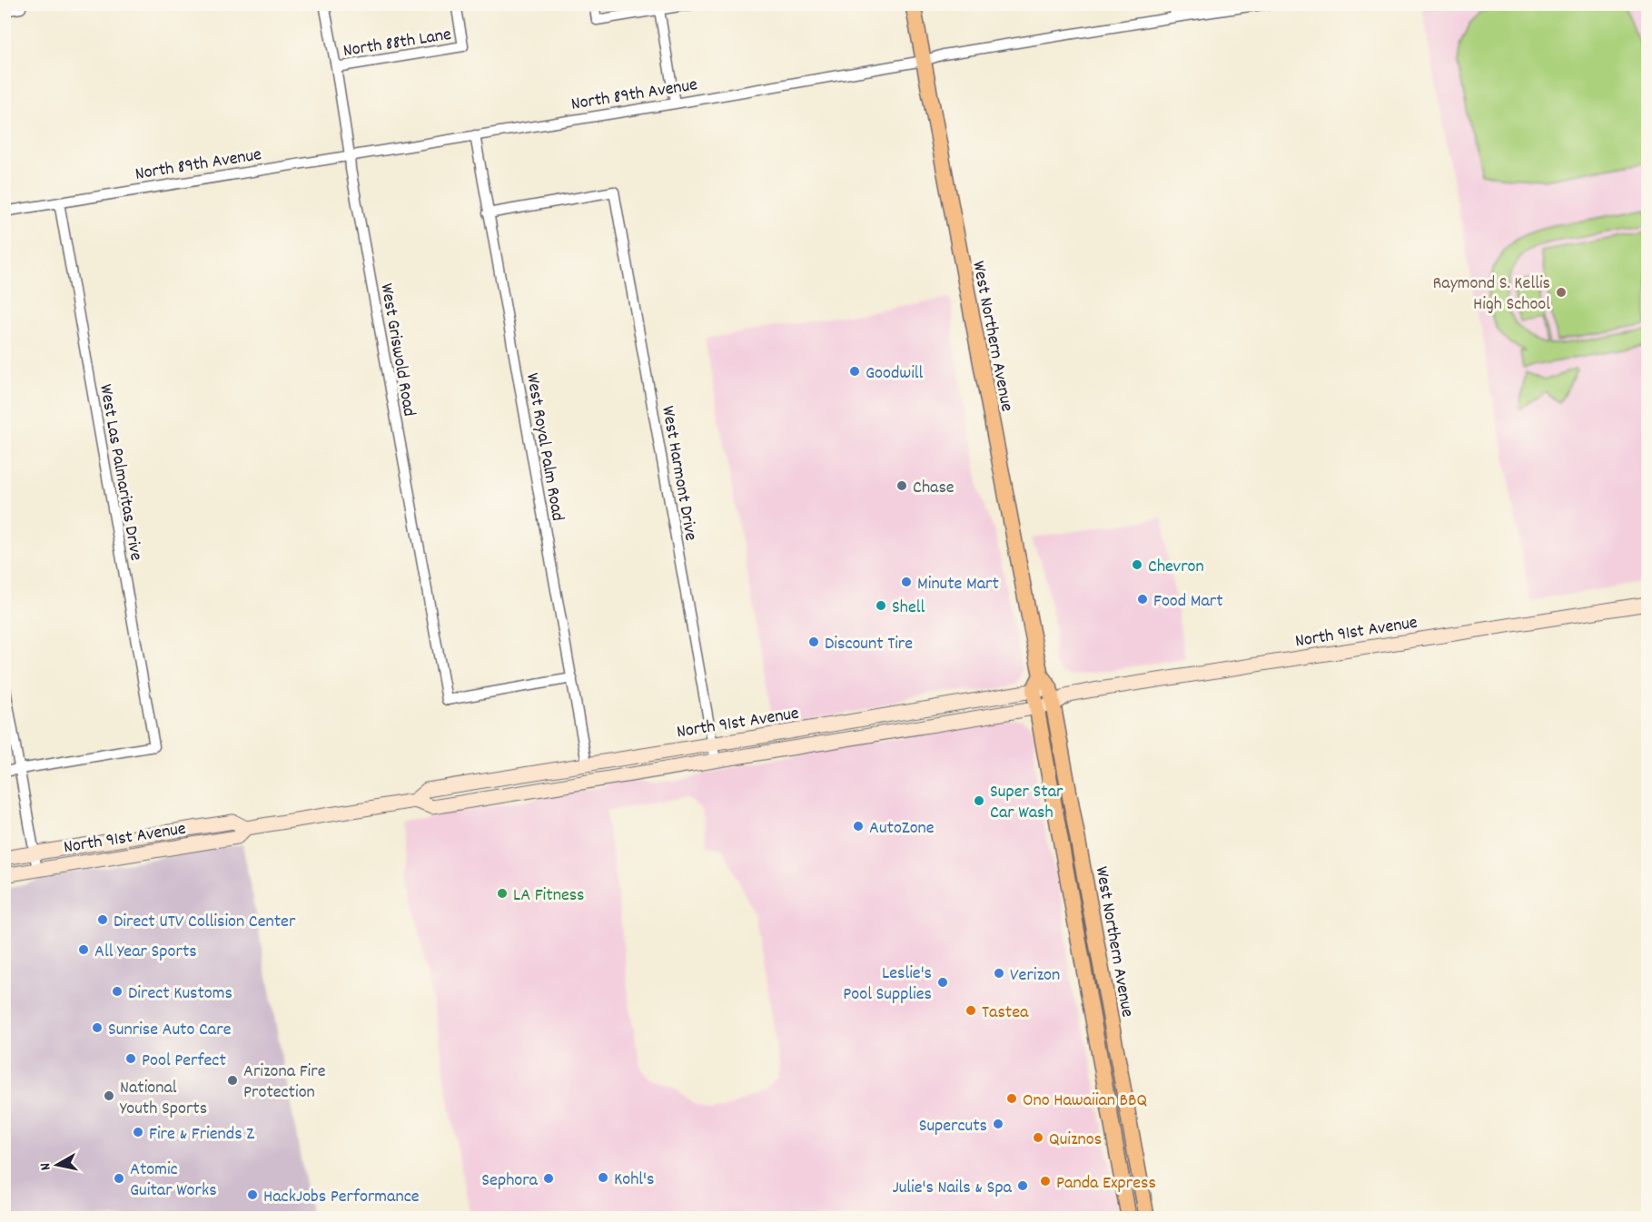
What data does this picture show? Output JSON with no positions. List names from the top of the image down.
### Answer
{
  "streets": {
    "main road": ["West Northern Avenue", "North 91st Avenue"],
    "street": [
      "North 88th Lane",
      "North 89th Avenue",
      "West Griswold Road",
      "West Royal Palm Road",
      "West Las Palmaritas Drive",
      "West Harmont Drive"
    ]
  },
  "crossings": [
    ["North 88th Lane", "West Griswold Road"],
    ["North 89th Avenue", "West Northern Avenue"],
    ["North 89th Avenue", "West Griswold Road"],
    ["North 89th Avenue", "West Royal Palm Road"],
    ["North 89th Avenue", "West Las Palmaritas Drive"],
    ["West Northern Avenue", "North 91st Avenue"],
    ["West Griswold Road", "West Royal Palm Road"],
    ["West Royal Palm Road", "West Harmont Drive"],
    ["West Royal Palm Road", "North 91st Avenue"],
    ["West Harmont Drive", "North 91st Avenue"]
  ],
  "places": [
    "Raymond S. Kellis High School",
    "Goodwill",
    "Chase",
    "Chevron",
    "Minute Mart",
    "Food Mart",
    "Shell",
    "Discount Tire",
    "Super Star Car Wash",
    "AutoZone",
    "LA Fitness",
    "Direct UTV Collision Center",
    "All Year Sports",
    "Verizon",
    "Leslie's Pool Supplies",
    "Direct Kustoms",
    "Tastea",
    "Sunrise Auto Care",
    "Pool Perfect",
    "Arizona Fire Protection",
    "National Youth Sports",
    "Ono Hawaiian BBQ",
    "Supercuts",
    "Fire & Friends Z",
    "Quiznos",
    "Kohl's",
    "Atomic Guitar Works",
    "Sephora",
    "Panda Express",
    "Julie's Nails & Spa",
    "HackJobs Performance"
  ],
  "north": "left"
}
